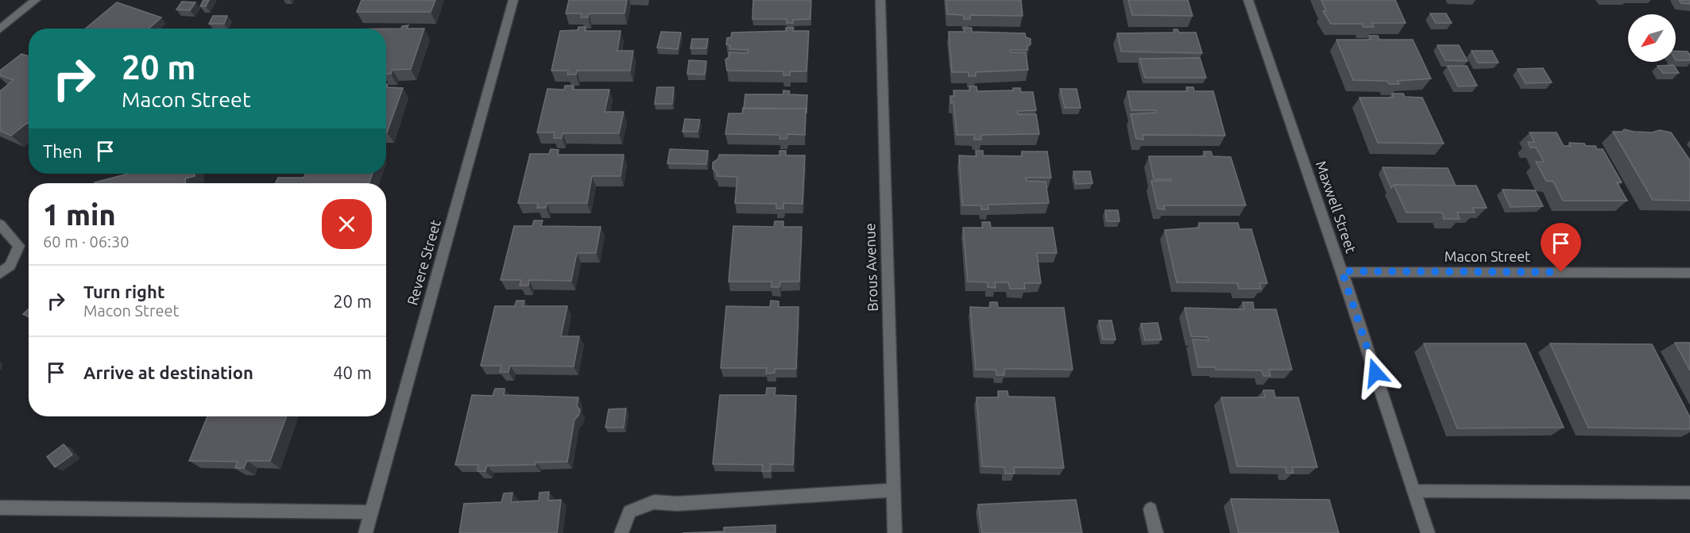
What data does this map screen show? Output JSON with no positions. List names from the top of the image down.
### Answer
{
  "streets": {
    "street": [
      "Maxwell Street",
      "Macon Street",
      "Revere Street",
      "Brous Avenue"
    ]
  },
  "crossings": [
    ["Maxwell Street", "Macon Street"]
  ],
  "north": "bottom left",
  "page": {
    "turn": ["20 m", "Macon Street"],
    "then": "Then",
    "heading": ["1 min", "60 m · 06:30"],
    "list": [
      {
        "name": "Turn right",
        "note": "Macon Street",
        "value": "20 m"
      },
      {
        "name": "Arrive at destination",
        "value": "40 m"
      }
    ]
  }
}
